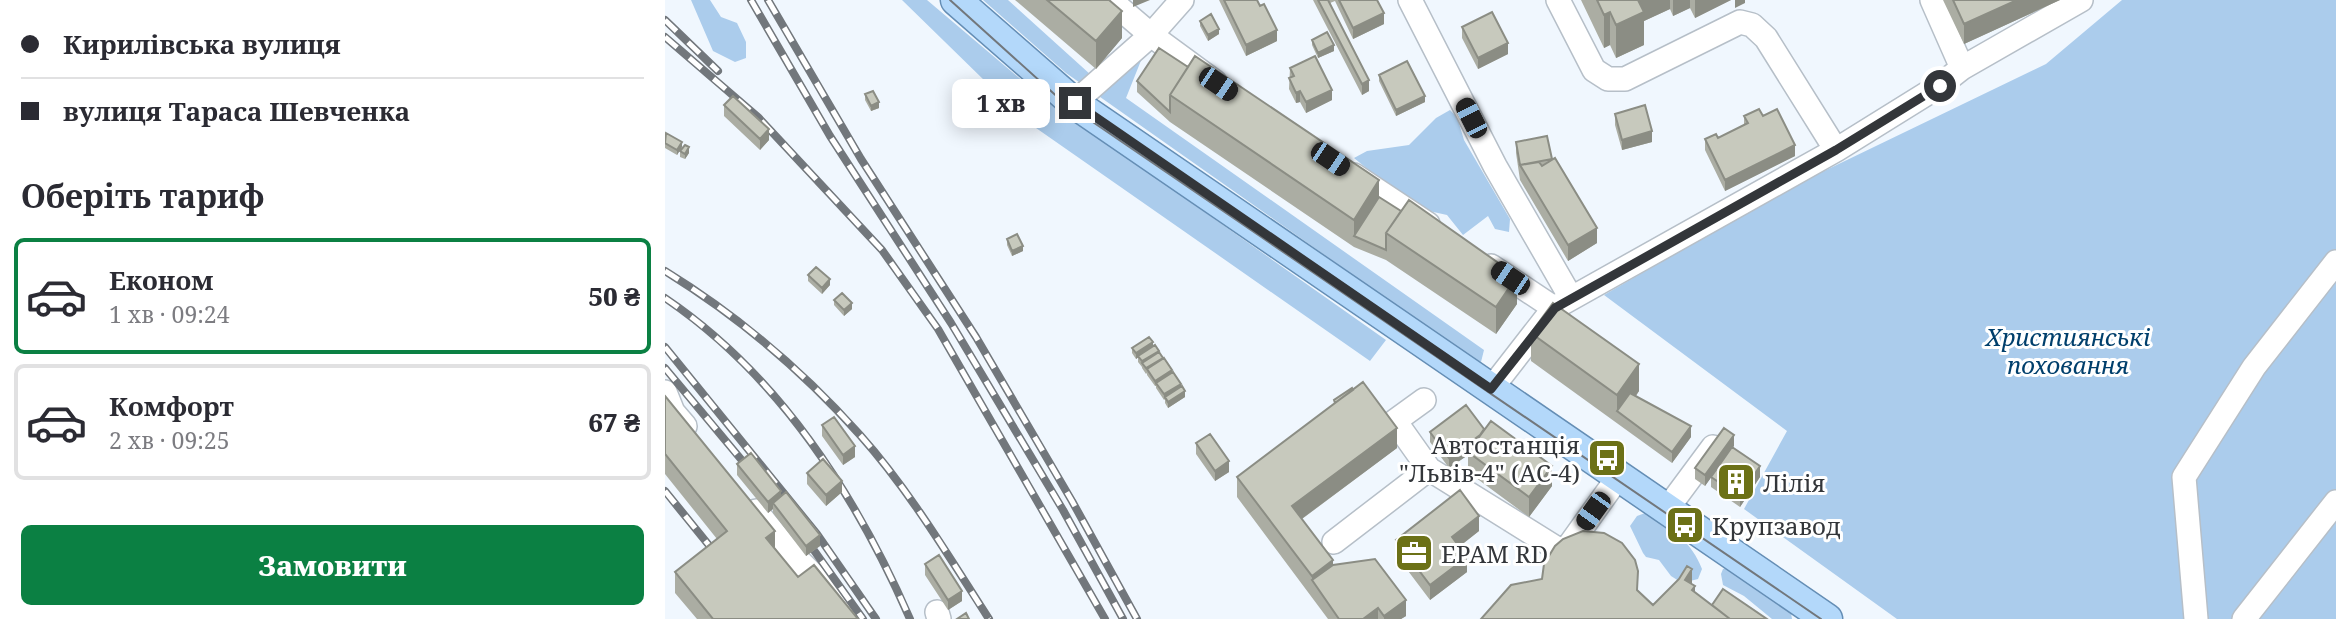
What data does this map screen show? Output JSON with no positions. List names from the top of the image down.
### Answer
{
  "parks": ["Християнські поховання"],
  "places": {
    "bus stop": ["Автостанція \"Львів-4\" (АС-4)", "Крупзавод"],
    "building": ["Лілія"],
    "office": ["EPAM RD"]
  },
  "page": {
    "banner": ["Кирилівська вулиця", "вулиця Тараса Шевченка"],
    "bubble": "1 хв",
    "heading": "Оберіть тариф",
    "list": [
      {
        "name": "Економ",
        "note": "1 хв · 09:24",
        "value": "50 ₴"
      },
      {
        "name": "Комфорт",
        "note": "2 хв · 09:25",
        "value": "67 ₴"
      }
    ],
    "buttons": "Замовити"
  }
}
